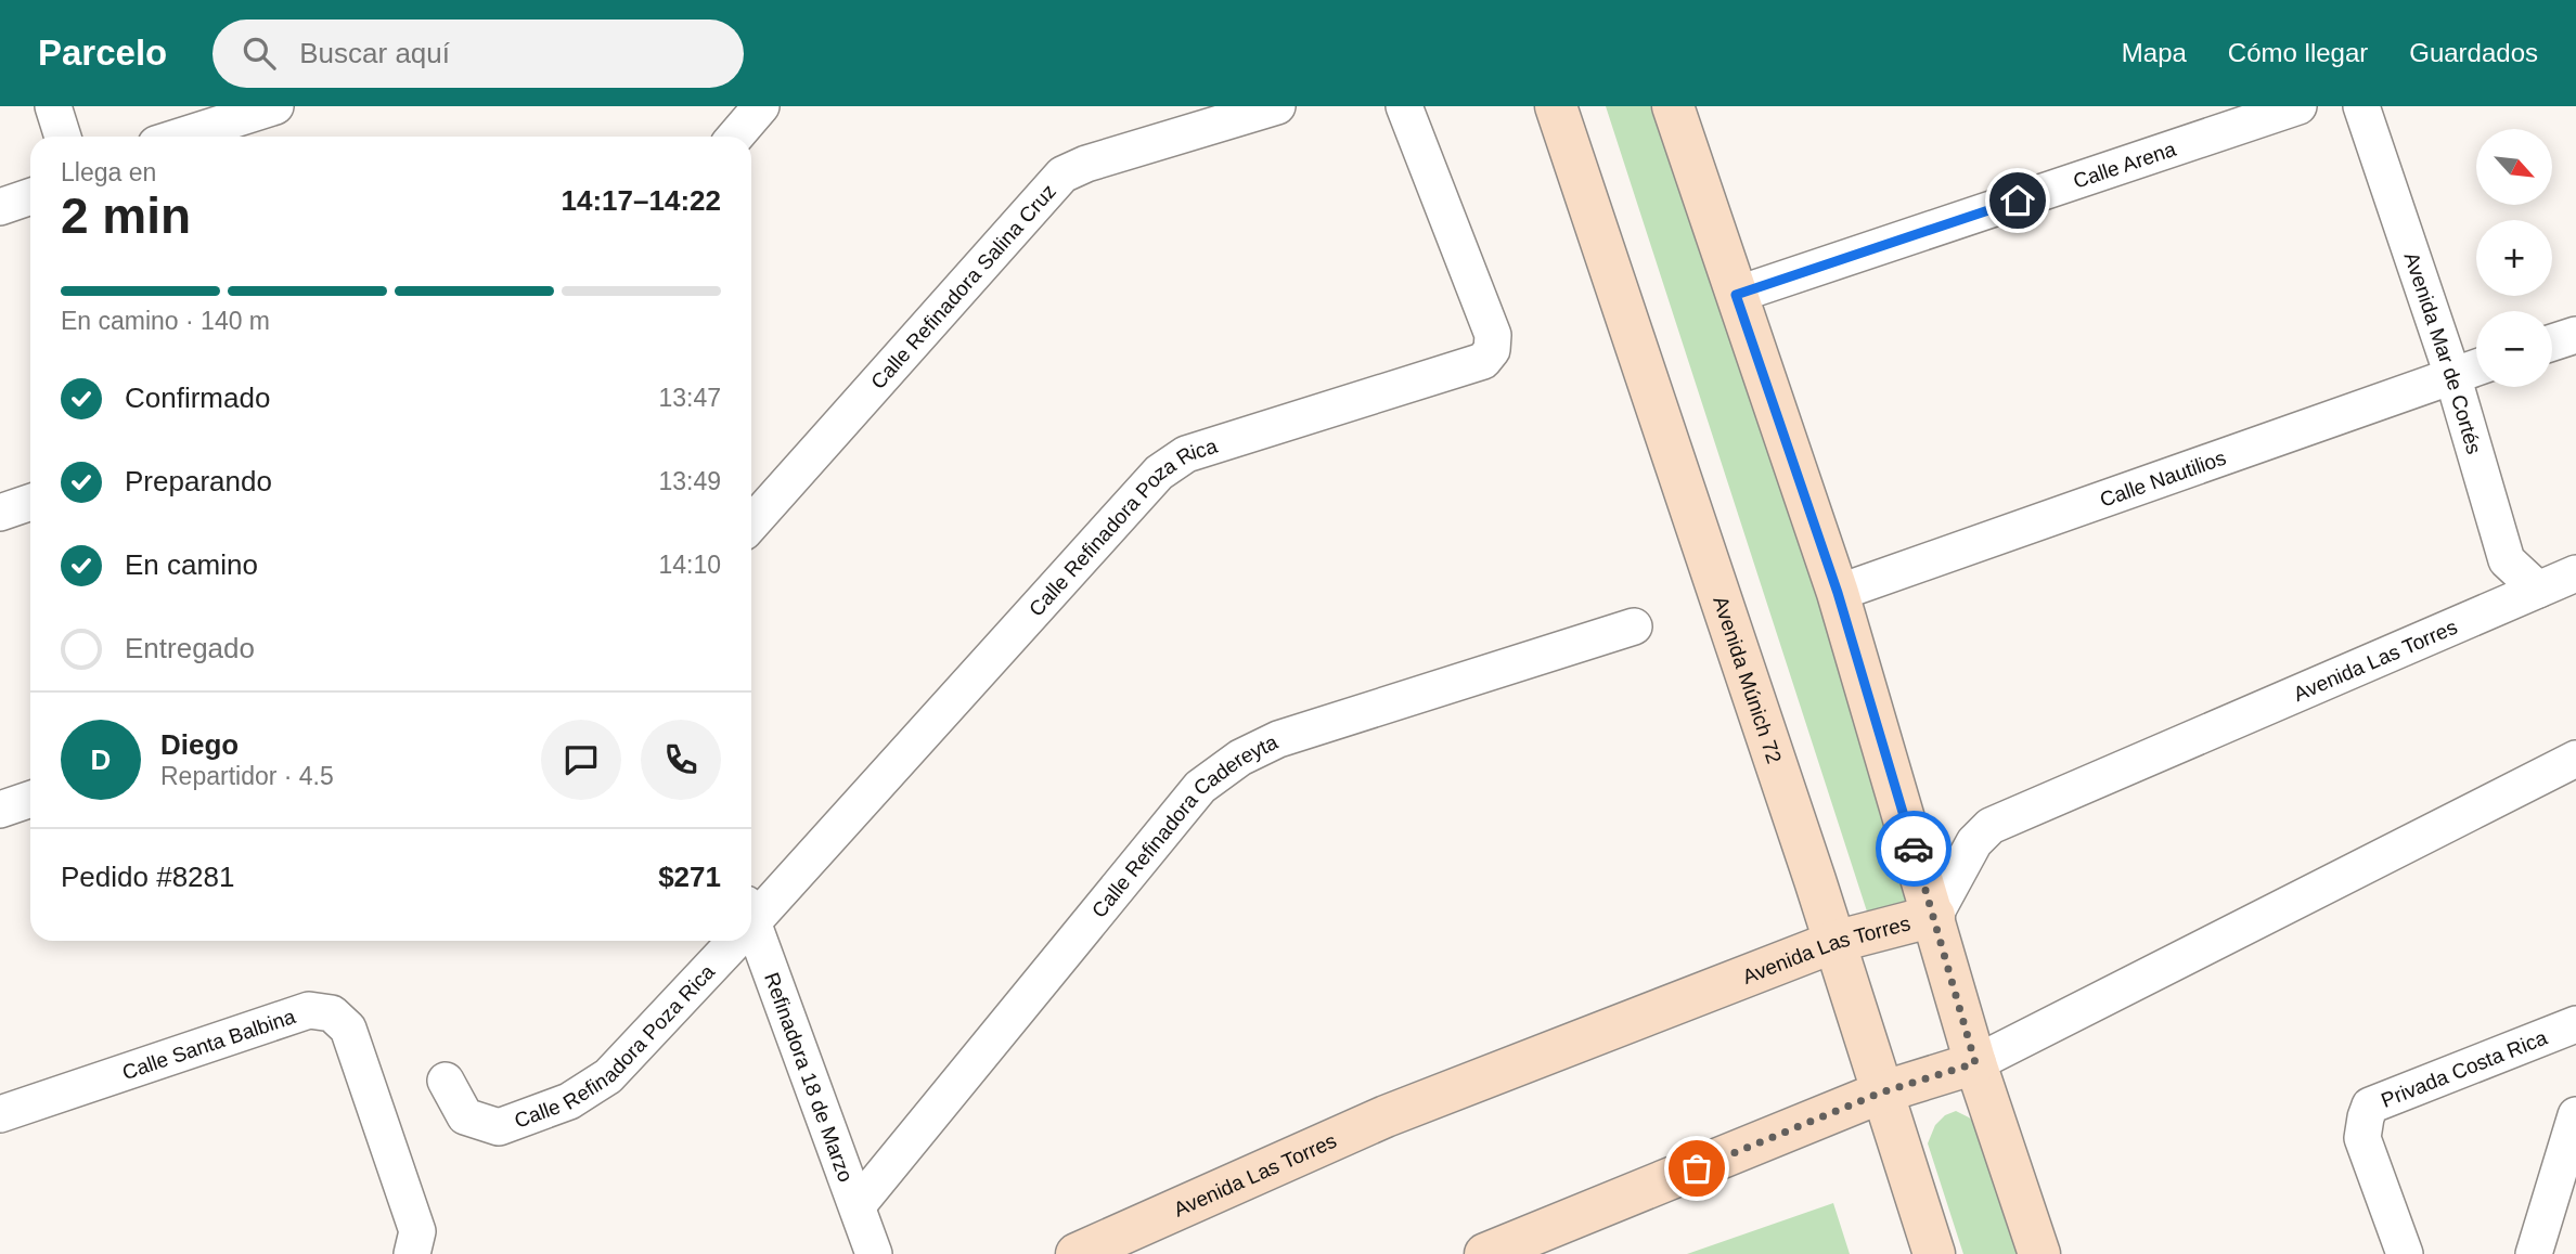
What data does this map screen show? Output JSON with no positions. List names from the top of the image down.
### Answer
{
  "streets": {
    "main road": ["Avenida Las Torres", "Avenida Múnich 72"],
    "street": [
      "Calle Arena",
      "Calle Refinadora Salina Cruz",
      "Avenida Mar de Cortés",
      "Calle Nautilios",
      "Calle Refinadora Poza Rica",
      "Calle Refinadora Cadereyta",
      "Calle Santa Balbina",
      "Privada Costa Rica",
      "Refinadora 18 de Marzo"
    ]
  },
  "crossings": [
    ["Avenida Mar de Cortés", "Calle Nautilios"],
    ["Avenida Mar de Cortés", "Avenida Las Torres"],
    ["Avenida Las Torres", "Avenida Múnich 72"],
    ["Calle Refinadora Cadereyta", "Refinadora 18 de Marzo"]
  ],
  "north": "bottom right",
  "page": {
    "header": "Parcelo",
    "search": "Buscar aquí",
    "nav": ["Mapa", "Cómo llegar", "Guardados"],
    "map_buttons": ["+", "−"],
    "heading": ["2 min", "Llega en", "14:17–14:22"],
    "panel": [
      "Diego",
      "Repartidor · 4.5",
      "Pedido #8281",
      "$271"
    ],
    "bar": "En camino · 140 m",
    "list": [
      ["Confirmado", "13:47"],
      ["Preparando", "13:49"],
      ["En camino", "14:10"],
      "Entregado"
    ],
    "round": "D"
  }
}
